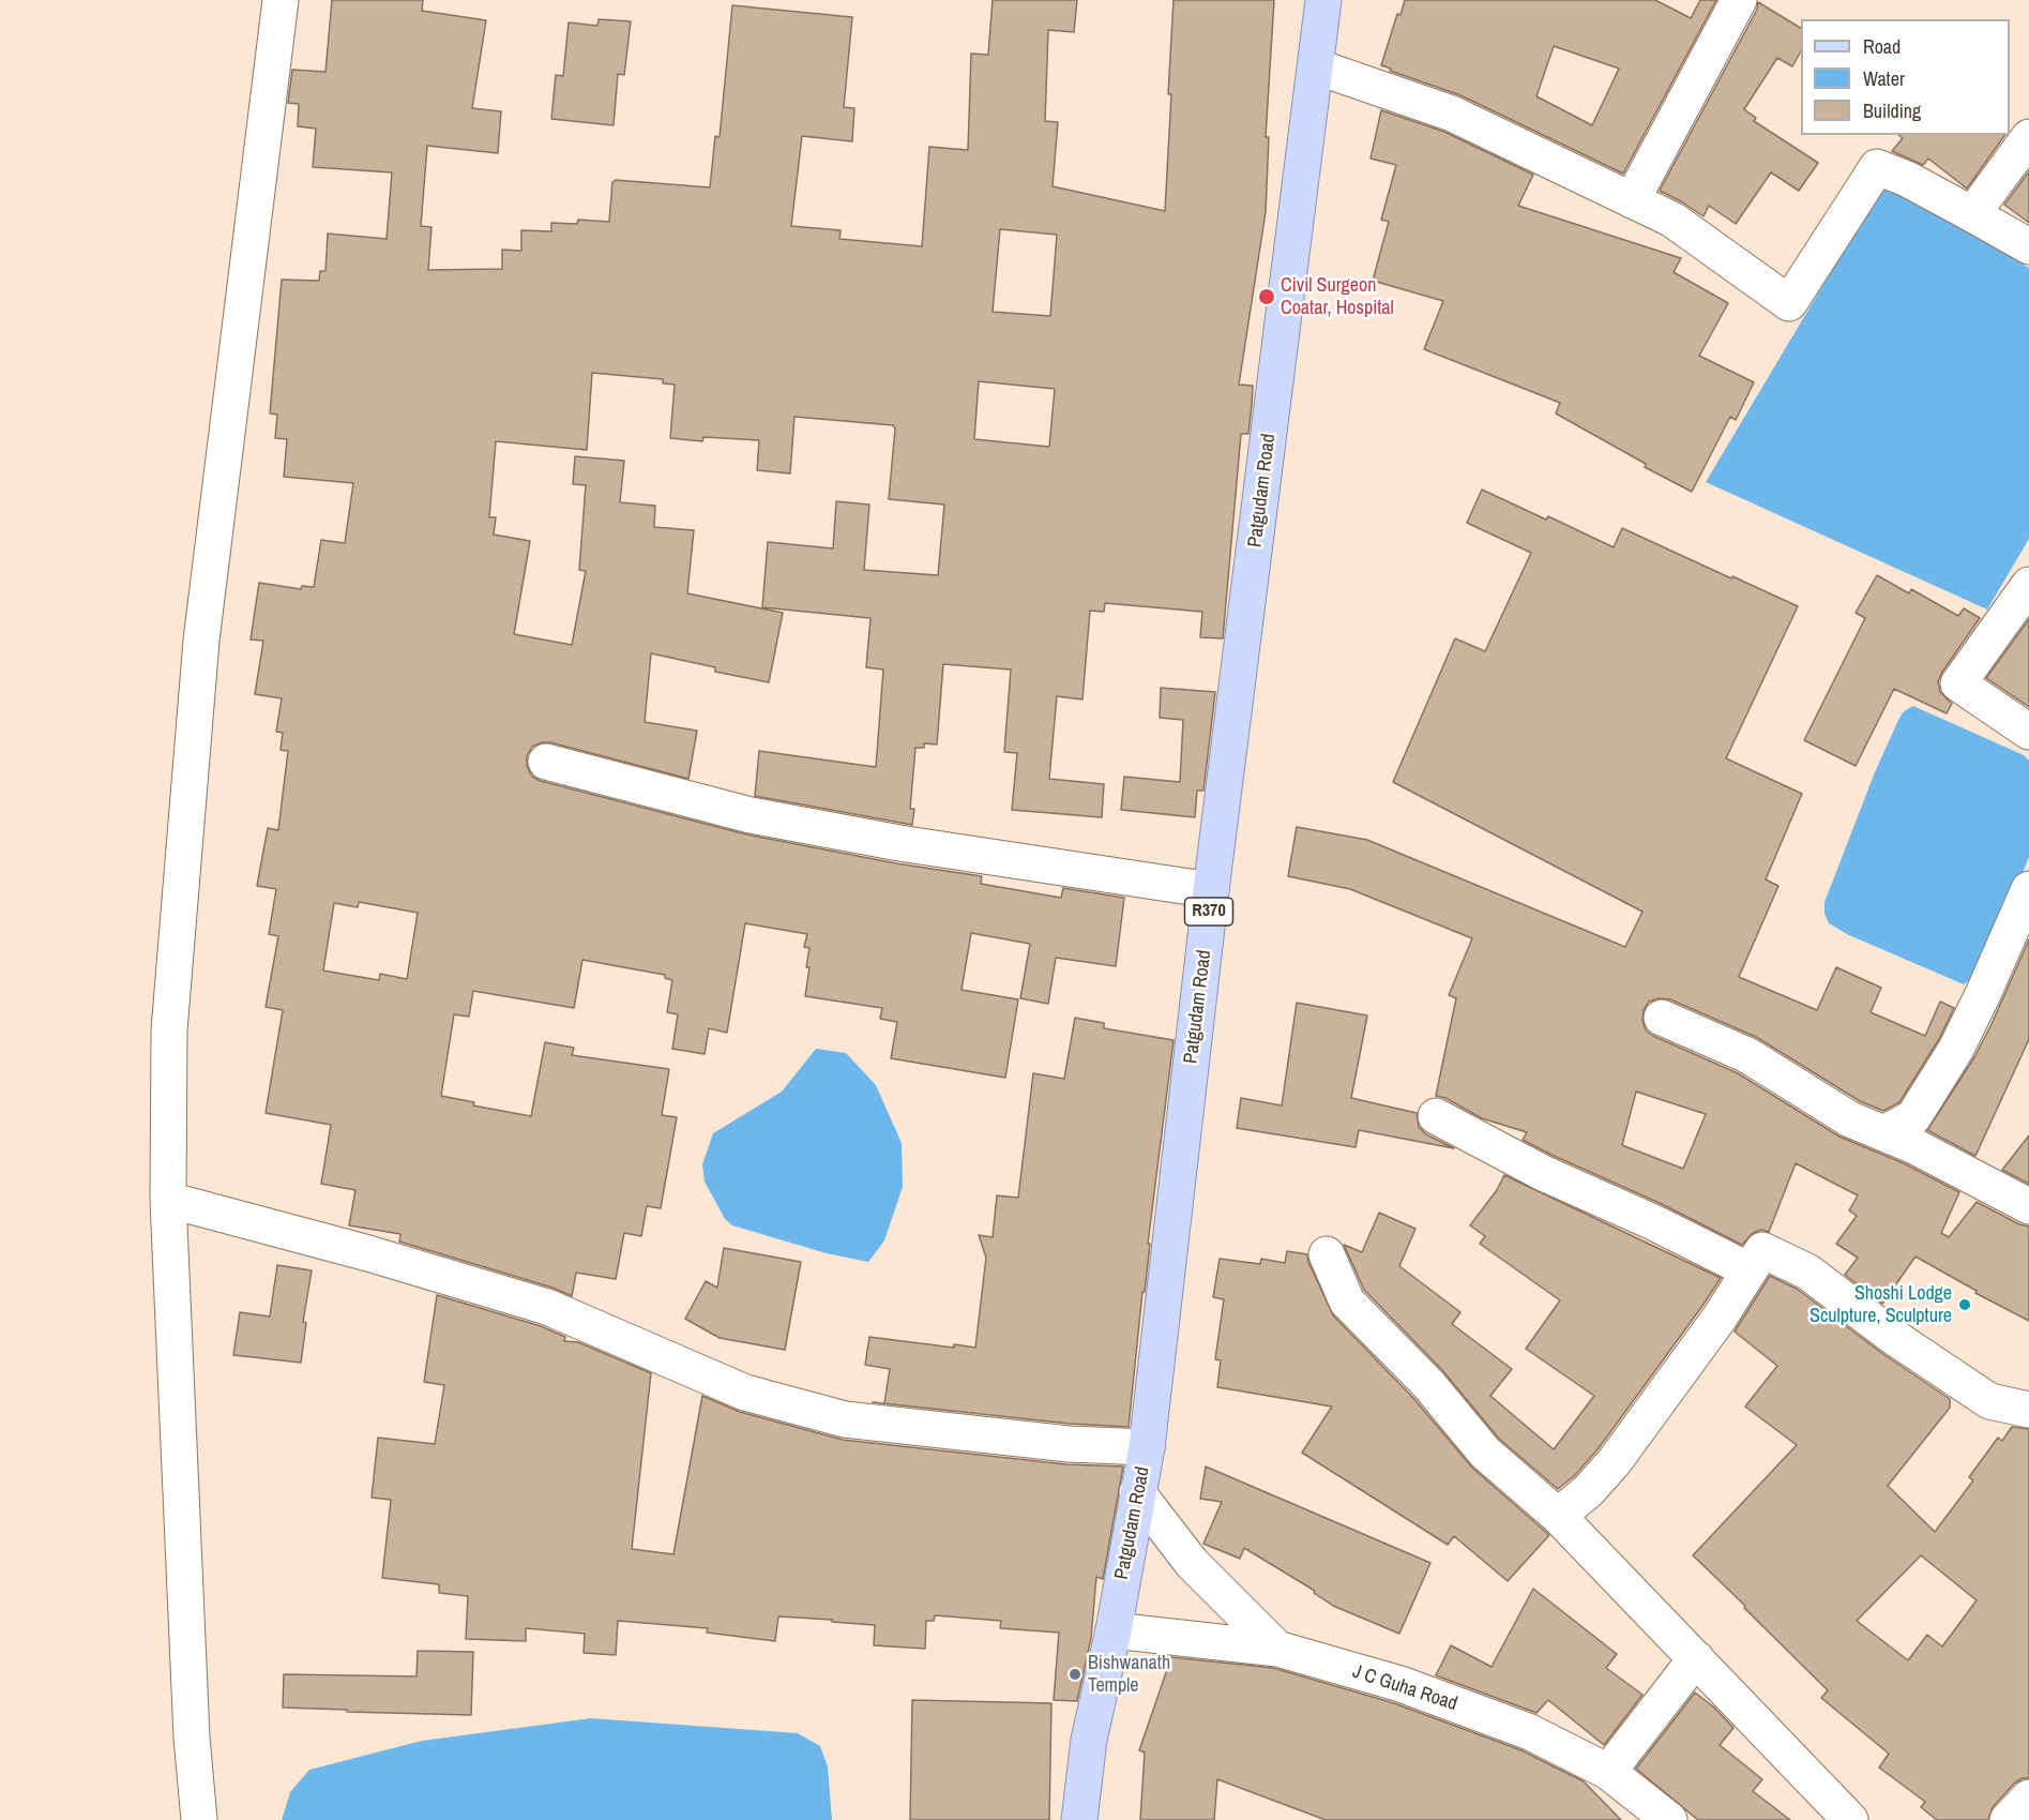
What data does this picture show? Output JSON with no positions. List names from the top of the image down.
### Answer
{
  "streets": {
    "main road": ["Patgudam Road", "R370"],
    "street": ["J C Guha Road"]
  },
  "crossings": [
    ["Patgudam Road", "J C Guha Road"]
  ],
  "places": ["Civil Surgeon Coatar, Hospital", "Shoshi Lodge Sculpture, Sculpture", "Bishwanath Temple"],
  "legend": ["Road", "Water", "Building"]
}
